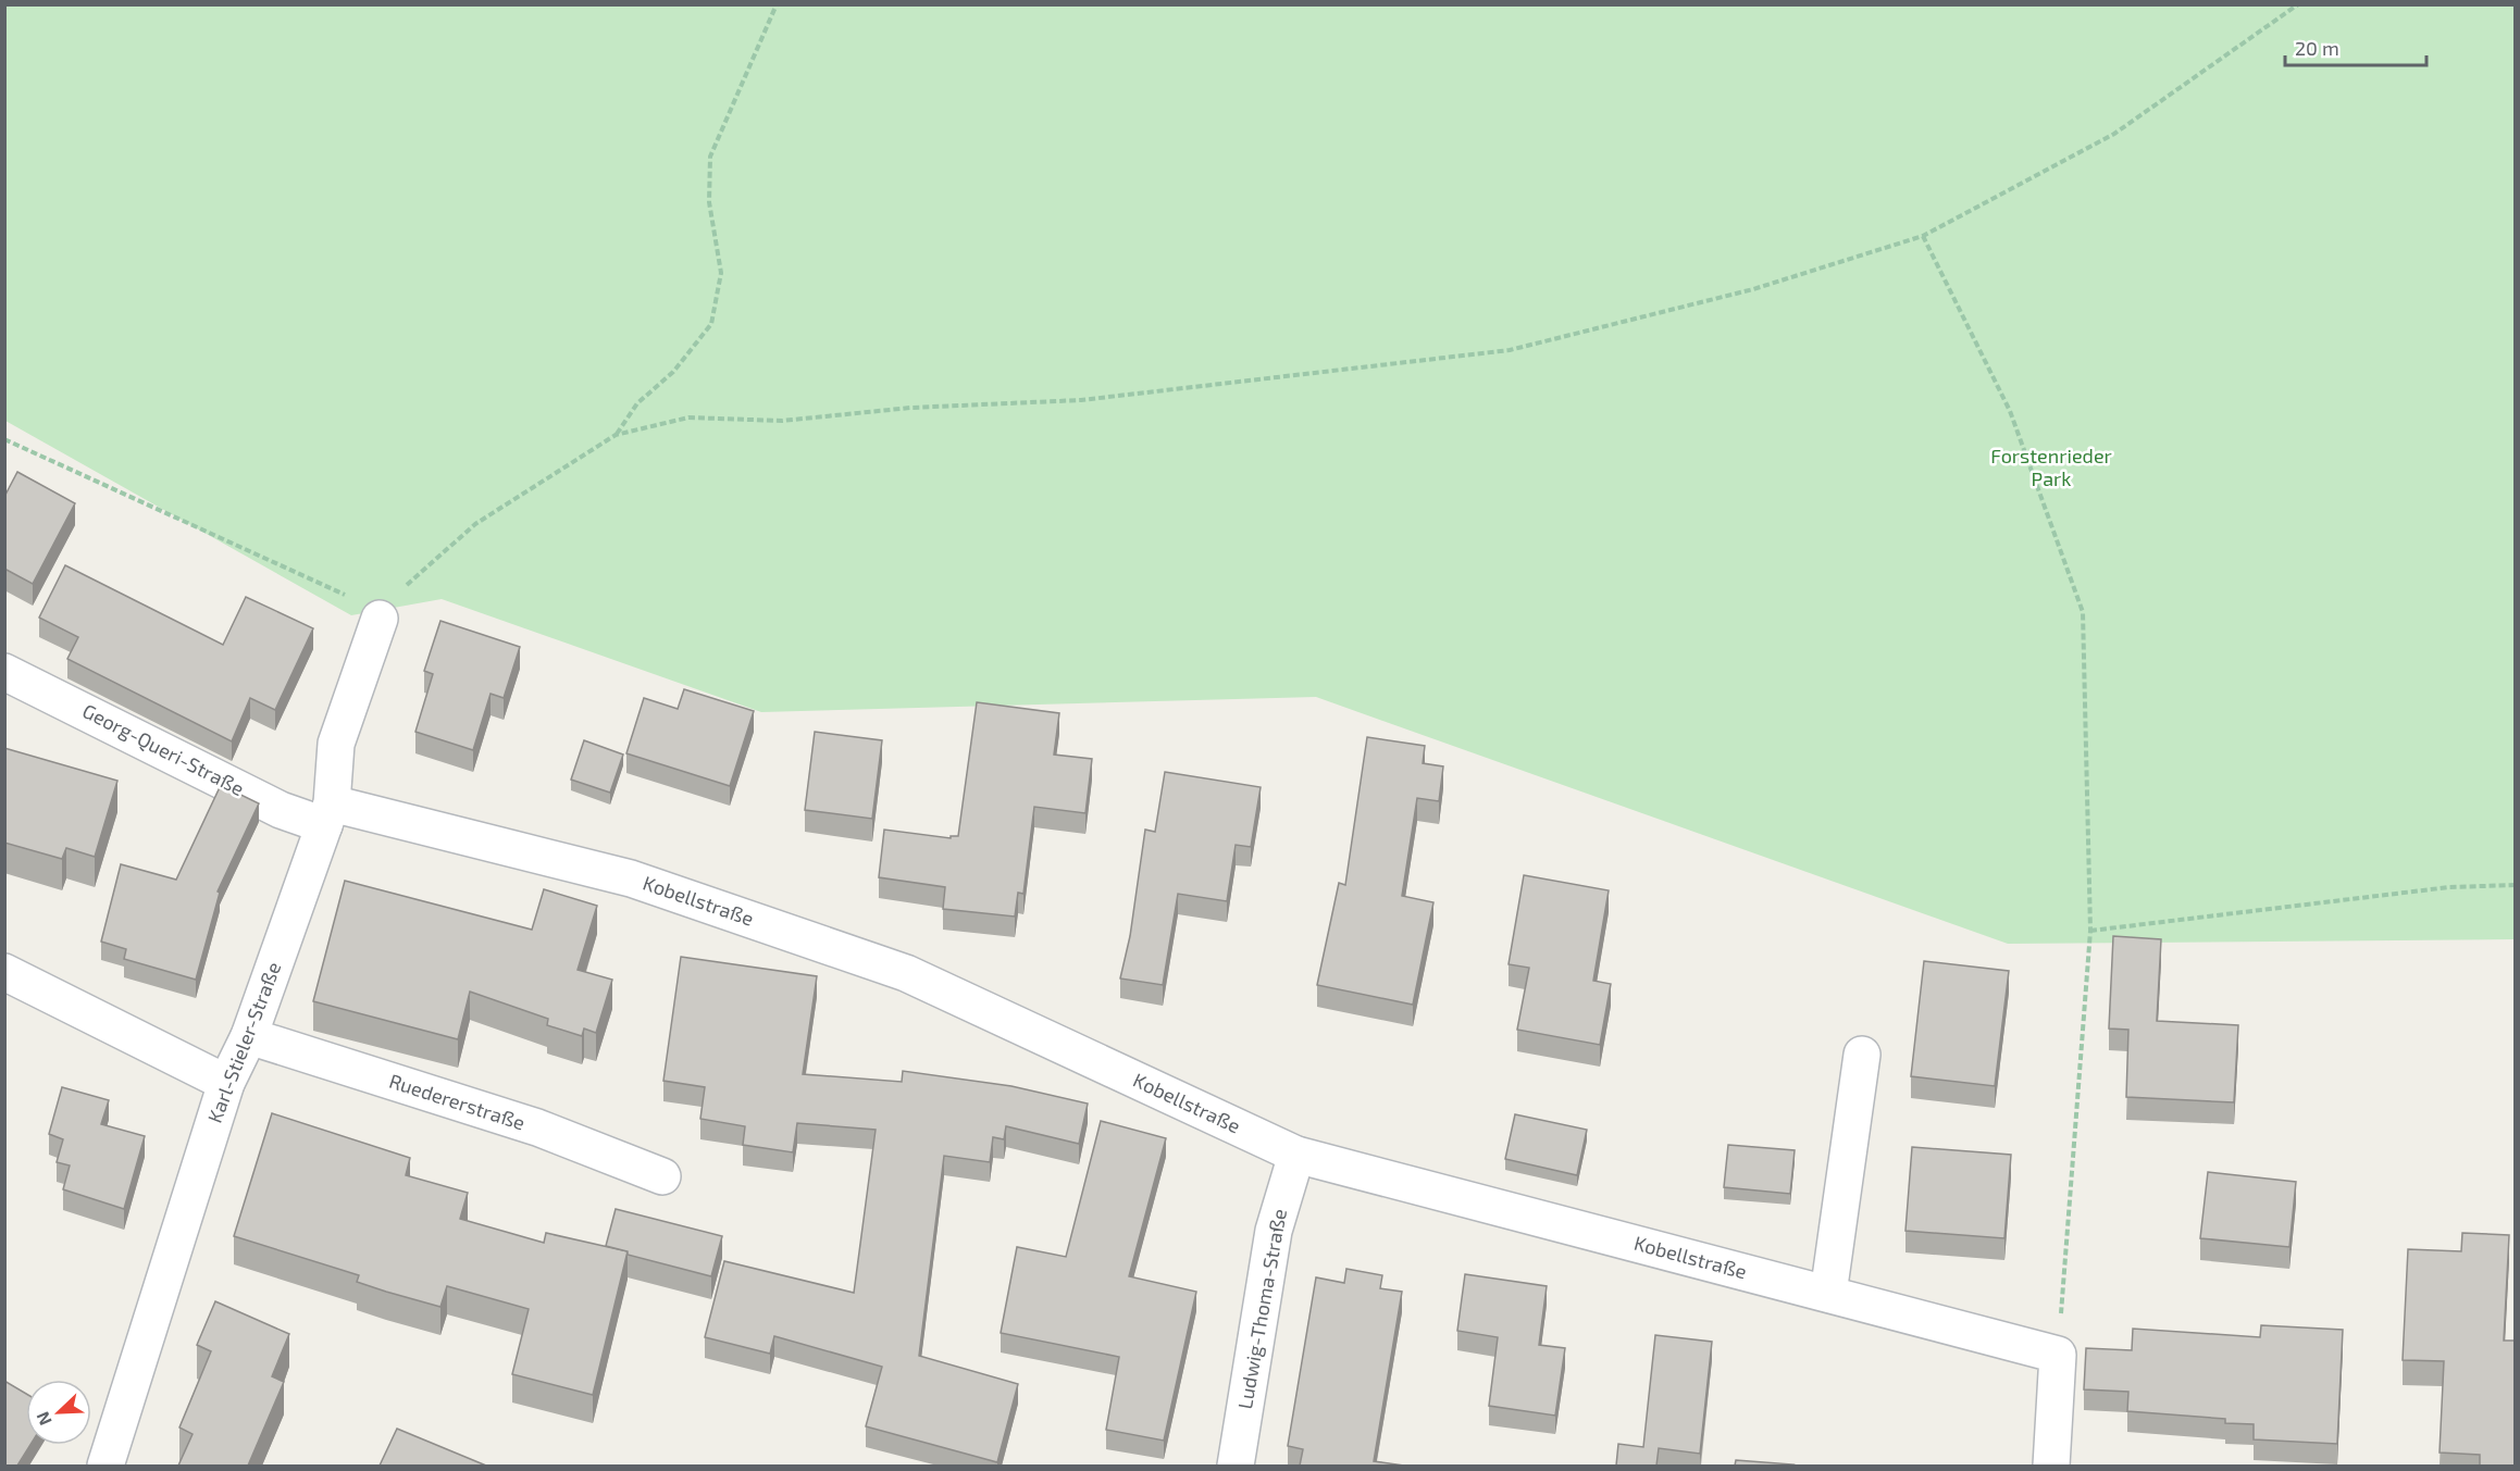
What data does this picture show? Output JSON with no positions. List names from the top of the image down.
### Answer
{
  "streets": {
    "street": [
      "Georg-Queri-Straße",
      "Kobellstraße",
      "Karl-Stieler-Straße",
      "Ruedererstraße",
      "Ludwig-Thoma-Straße"
    ]
  },
  "crossings": [
    ["Georg-Queri-Straße", "Kobellstraße"],
    ["Georg-Queri-Straße", "Karl-Stieler-Straße"],
    ["Kobellstraße", "Karl-Stieler-Straße"],
    ["Kobellstraße", "Ludwig-Thoma-Straße"],
    ["Karl-Stieler-Straße", "Ruedererstraße"]
  ],
  "parks": ["Forstenrieder Park"],
  "scale_bar": "20 m",
  "north": "bottom left"
}
